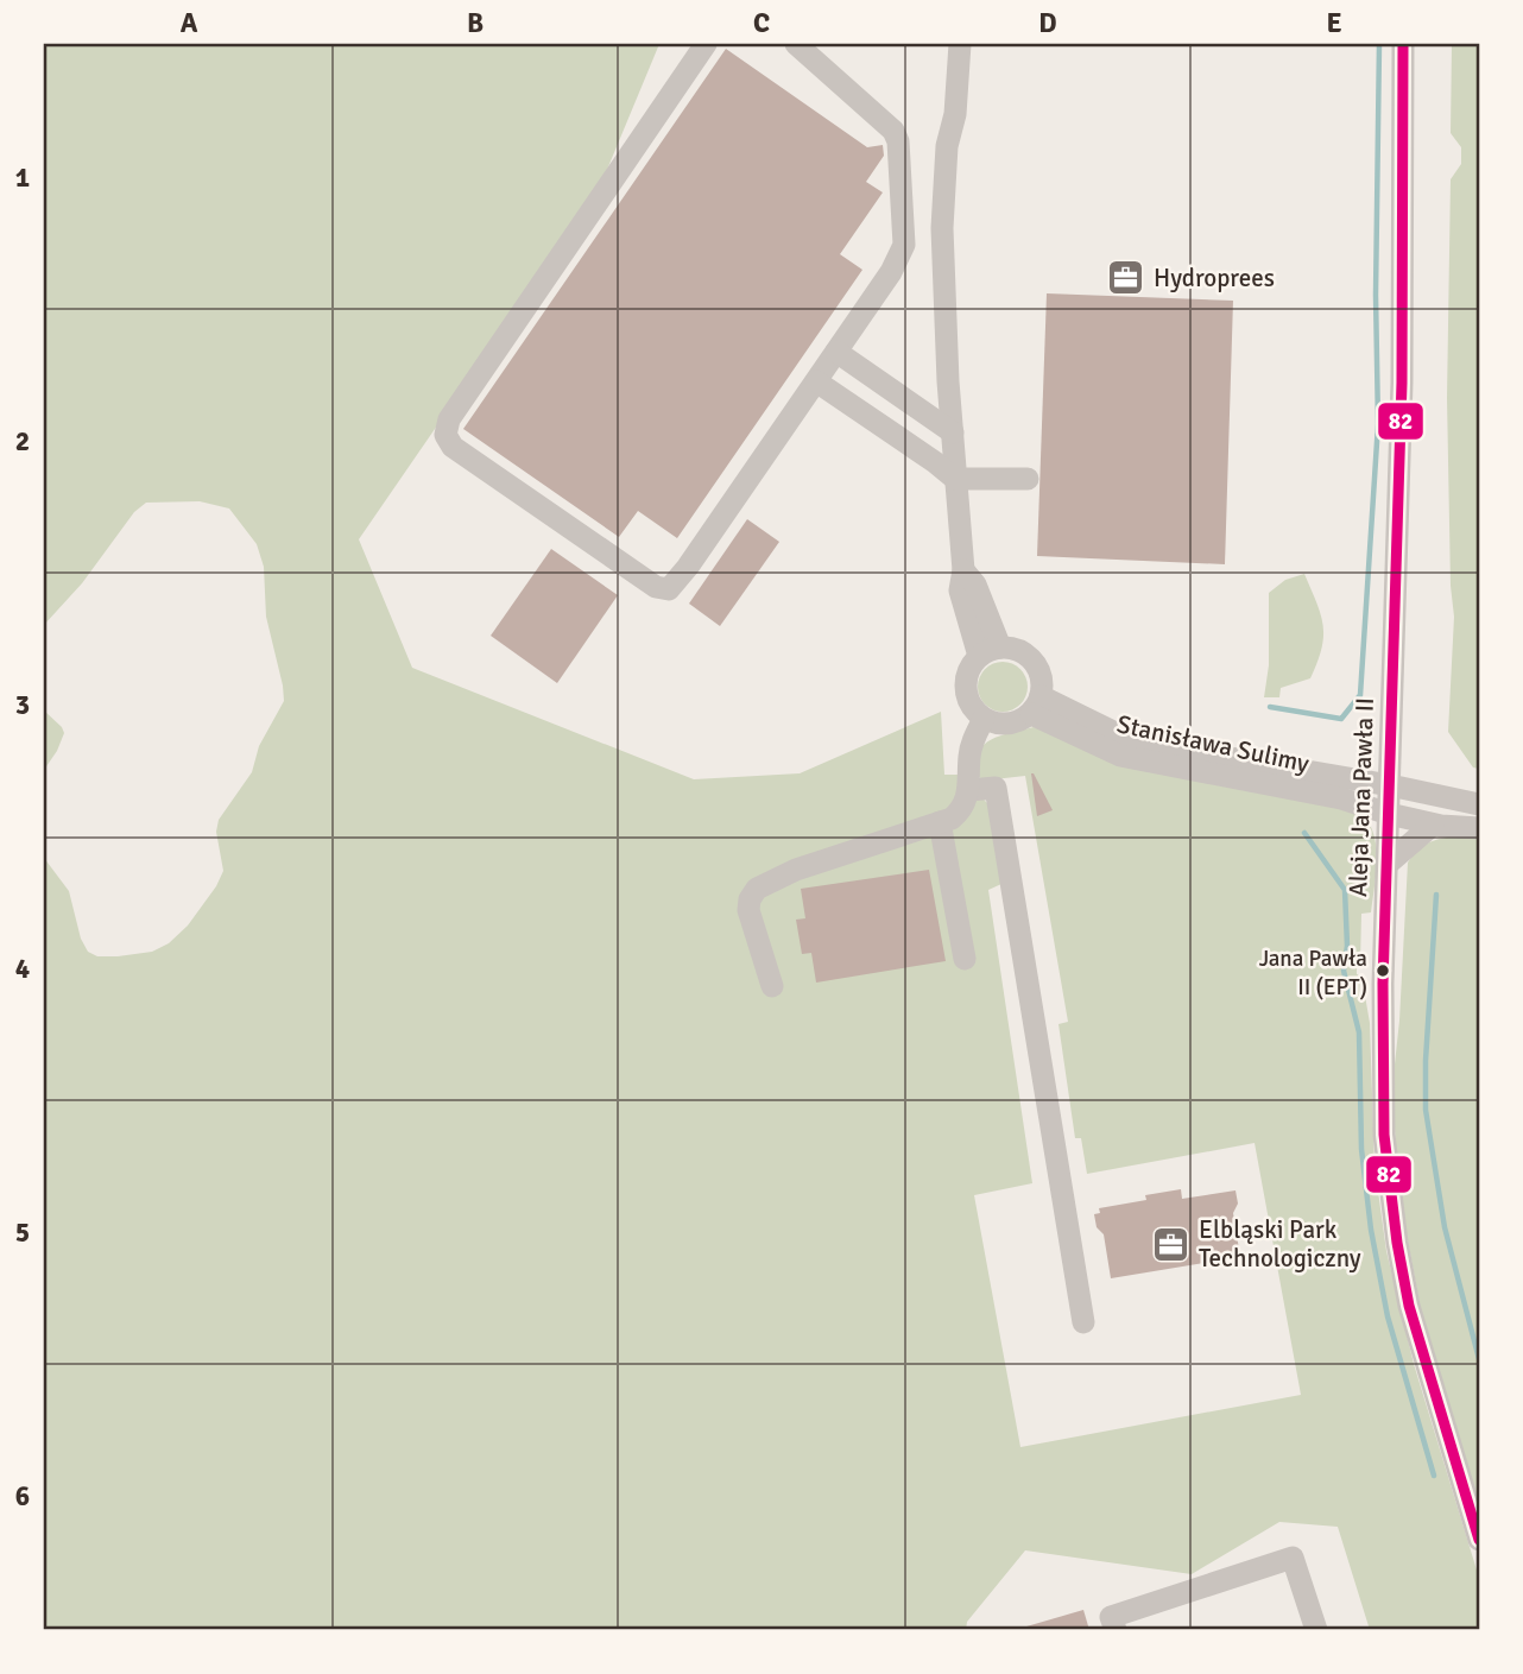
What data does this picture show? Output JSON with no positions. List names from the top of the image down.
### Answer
{
  "streets": {
    "street": ["Stanisława Sulimy", "Aleja Jana Pawła II"]
  },
  "crossings": [
    ["Stanisława Sulimy", "Aleja Jana Pawła II"]
  ],
  "places": {
    "office": ["Hydroprees", "Elbląski Park Technologiczny"],
    "other": ["Jana Pawła II (EPT)"]
  },
  "lines": ["transit line 82"],
  "grid": {
    "columns": [
      "A",
      "B",
      "C",
      "D",
      "E"
    ],
    "rows": [
      "1",
      "2",
      "3",
      "4",
      "5",
      "6"
    ]
  }
}
